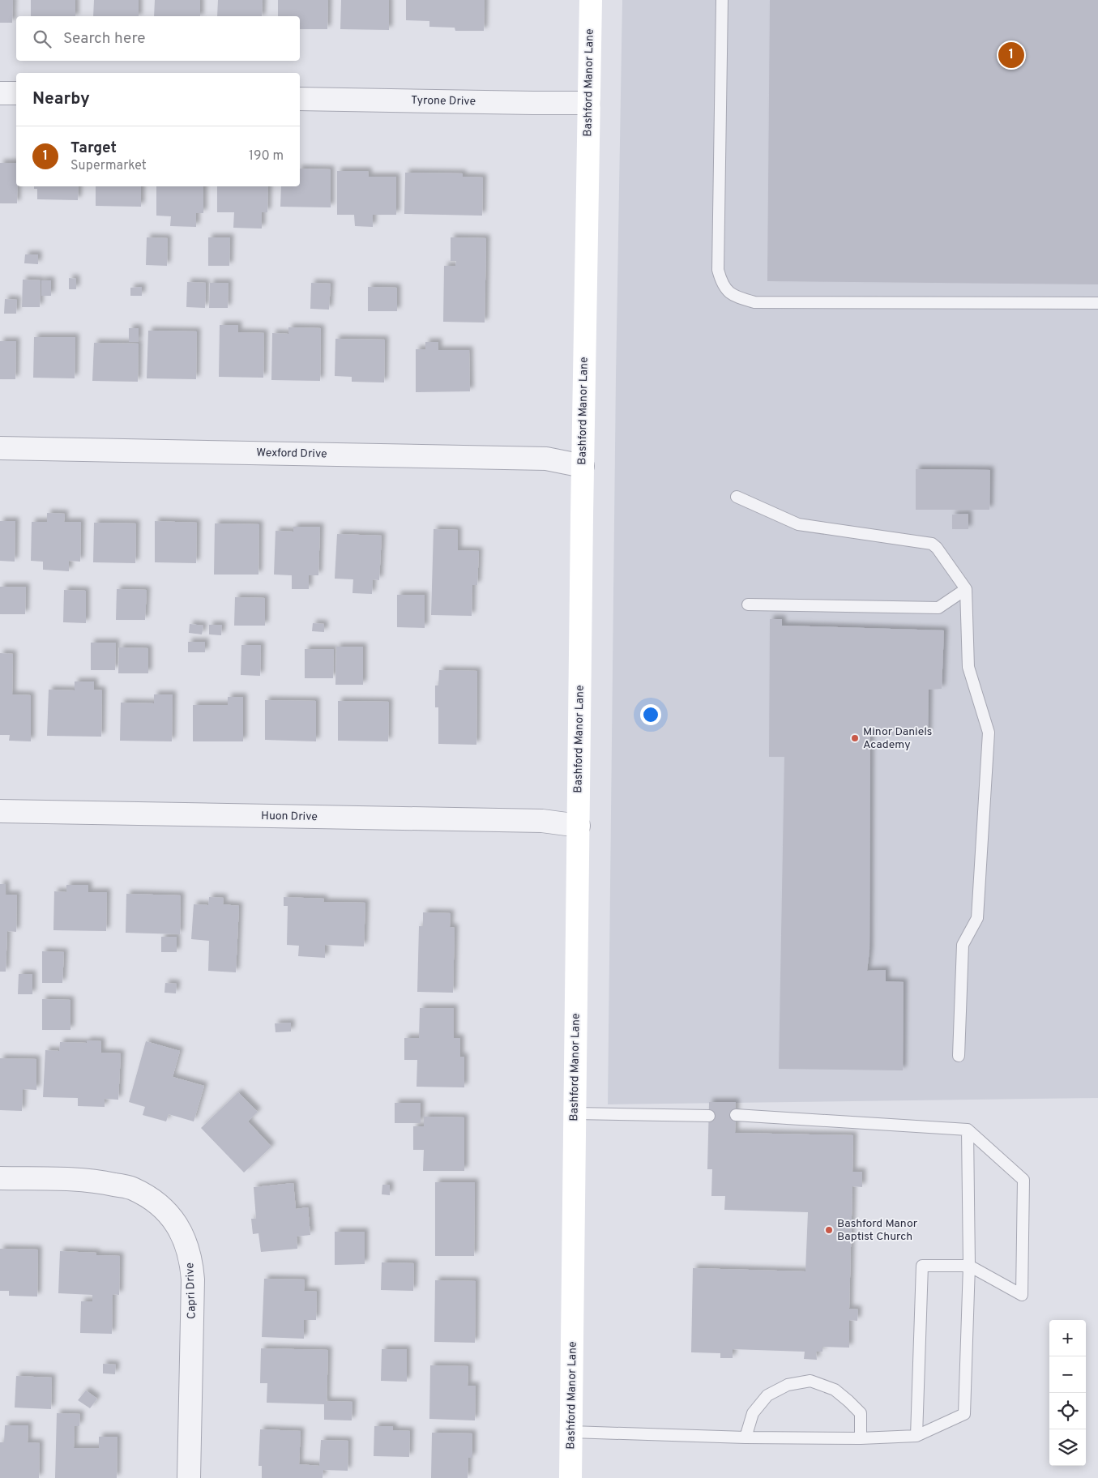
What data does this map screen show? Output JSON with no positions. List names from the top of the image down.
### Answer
{
  "streets": {
    "street": [
      "Bashford Manor Lane",
      "Tyrone Drive",
      "Wexford Drive",
      "Huon Drive",
      "Capri Drive"
    ]
  },
  "crossings": [
    ["Bashford Manor Lane", "Tyrone Drive"],
    ["Bashford Manor Lane", "Wexford Drive"],
    ["Bashford Manor Lane", "Huon Drive"]
  ],
  "places": ["Minor Daniels Academy", "Bashford Manor Baptist Church"],
  "page": {
    "search": "Search here",
    "pins": "1",
    "heading": "Nearby",
    "list": [
      {
        "mark": "1",
        "name": "Target",
        "note": "Supermarket",
        "value": "190 m"
      }
    ],
    "map_buttons": ["+", "−"]
  }
}
